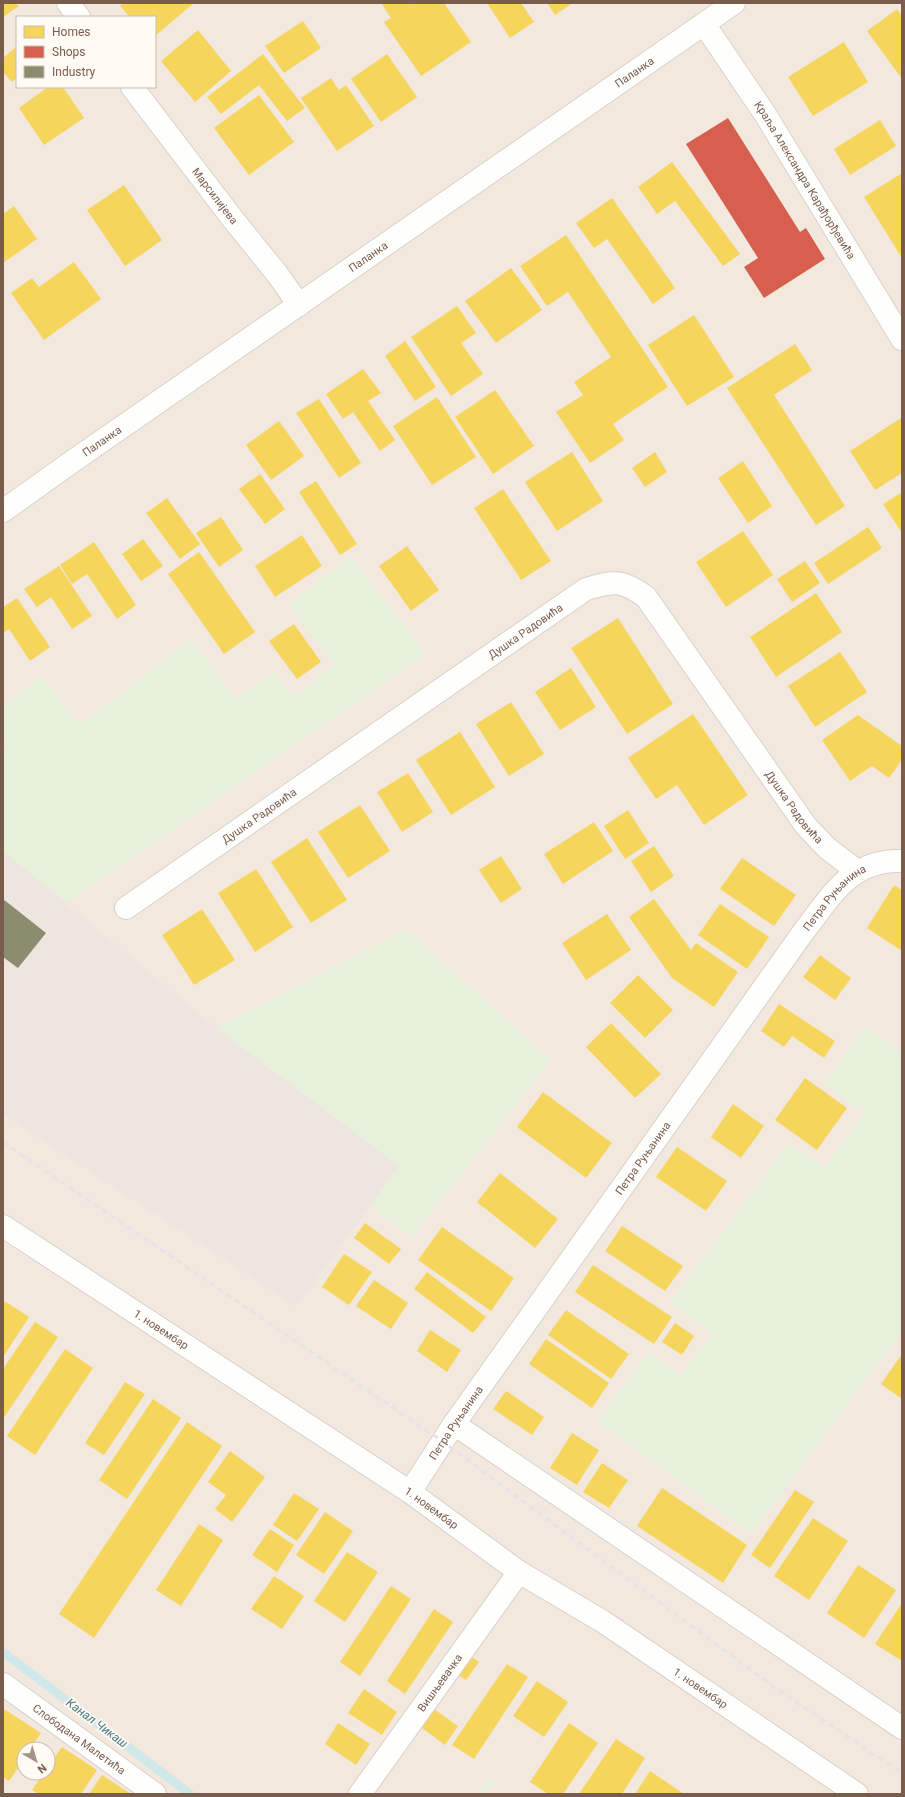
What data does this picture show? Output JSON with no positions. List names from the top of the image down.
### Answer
{
  "streets": {
    "street": [
      "Паланка",
      "Краља Александра Карађорђевића",
      "Марсилијева",
      "Душка Радовића",
      "Петра Руњанина",
      "1. новембар",
      "Вишњевачка",
      "Слободана Малетића"
    ]
  },
  "crossings": [
    ["Паланка", "Краља Александра Карађорђевића"],
    ["Паланка", "Марсилијева"],
    ["Душка Радовића", "Петра Руњанина"],
    ["Петра Руњанина", "1. новембар"],
    ["1. новембар", "Вишњевачка"]
  ],
  "water": ["Канал Чикаш"],
  "legend": ["Homes", "Shops", "Industry"],
  "north": "bottom right"
}
